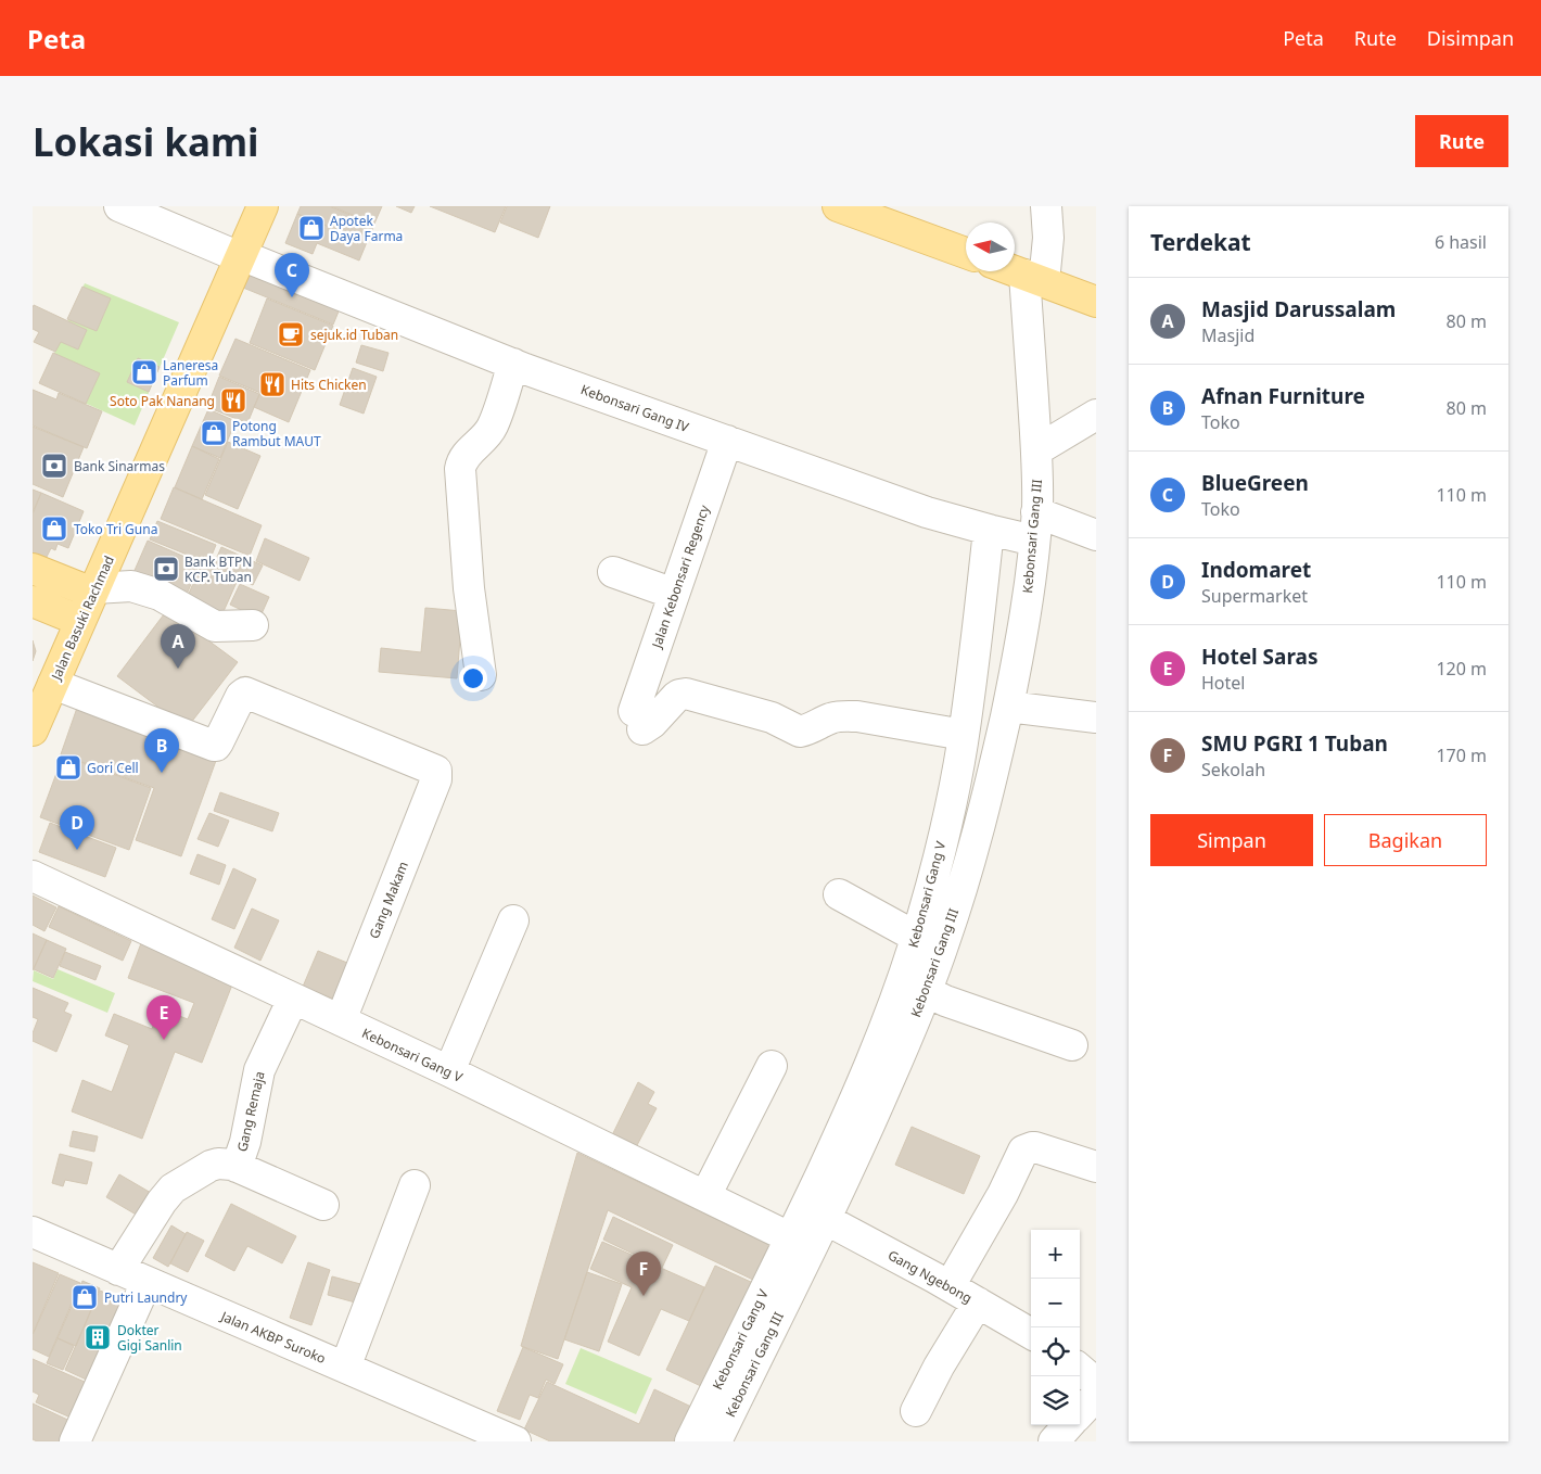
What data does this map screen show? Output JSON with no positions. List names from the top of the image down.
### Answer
{
  "streets": {
    "main road": ["Jalan Basuki Rachmad"],
    "street": [
      "Kebonsari Gang IV",
      "Kebonsari Gang III",
      "Jalan Kebonsari Regency",
      "Kebonsari Gang V",
      "Gang Makam",
      "Gang Remaja",
      "Gang Ngebong",
      "Jalan AKBP Suroko"
    ]
  },
  "crossings": [
    ["Kebonsari Gang IV", "Kebonsari Gang III"],
    ["Kebonsari Gang IV", "Jalan Kebonsari Regency"],
    ["Kebonsari Gang IV", "Jalan Basuki Rachmad"],
    ["Kebonsari Gang IV", "Kebonsari Gang V"],
    ["Kebonsari Gang III", "Kebonsari Gang V"],
    ["Kebonsari Gang III", "Gang Ngebong"],
    ["Jalan Kebonsari Regency", "Kebonsari Gang V"],
    ["Jalan Basuki Rachmad", "Gang Makam"],
    ["Kebonsari Gang V", "Gang Makam"],
    ["Kebonsari Gang V", "Gang Remaja"],
    ["Gang Remaja", "Jalan AKBP Suroko"]
  ],
  "places": {
    "shop": [
      "Apotek Daya Farma",
      "Laneresa Parfum",
      "Potong Rambut MAUT",
      "Toko Tri Guna",
      "Gori Cell",
      "Putri Laundry"
    ],
    "cafe": ["sejuk.id Tuban"],
    "restaurant": ["Hits Chicken", "Soto Pak Nanang"],
    "bank": ["Bank Sinarmas", "Bank BTPN KCP. Tuban"],
    "building": ["Dokter Gigi Sanlin"]
  },
  "north": "left",
  "page": {
    "header": "Peta",
    "nav": ["Peta", "Rute", "Disimpan"],
    "buttons": [
      "Rute",
      ["Simpan", "Bagikan"]
    ],
    "title": "Lokasi kami",
    "heading": ["Terdekat", "6 hasil"],
    "pins": [
      "C",
      "A",
      "B",
      "D",
      "E",
      "F"
    ],
    "list": [
      {
        "mark": "A",
        "name": "Masjid Darussalam",
        "note": "Masjid",
        "value": "80 m"
      },
      {
        "mark": "B",
        "name": "Afnan Furniture",
        "note": "Toko",
        "value": "80 m"
      },
      {
        "mark": "C",
        "name": "BlueGreen",
        "note": "Toko",
        "value": "110 m"
      },
      {
        "mark": "D",
        "name": "Indomaret",
        "note": "Supermarket",
        "value": "110 m"
      },
      {
        "mark": "E",
        "name": "Hotel Saras",
        "note": "Hotel",
        "value": "120 m"
      },
      {
        "mark": "F",
        "name": "SMU PGRI 1 Tuban",
        "note": "Sekolah",
        "value": "170 m"
      }
    ],
    "map_buttons": ["+", "−"]
  }
}
